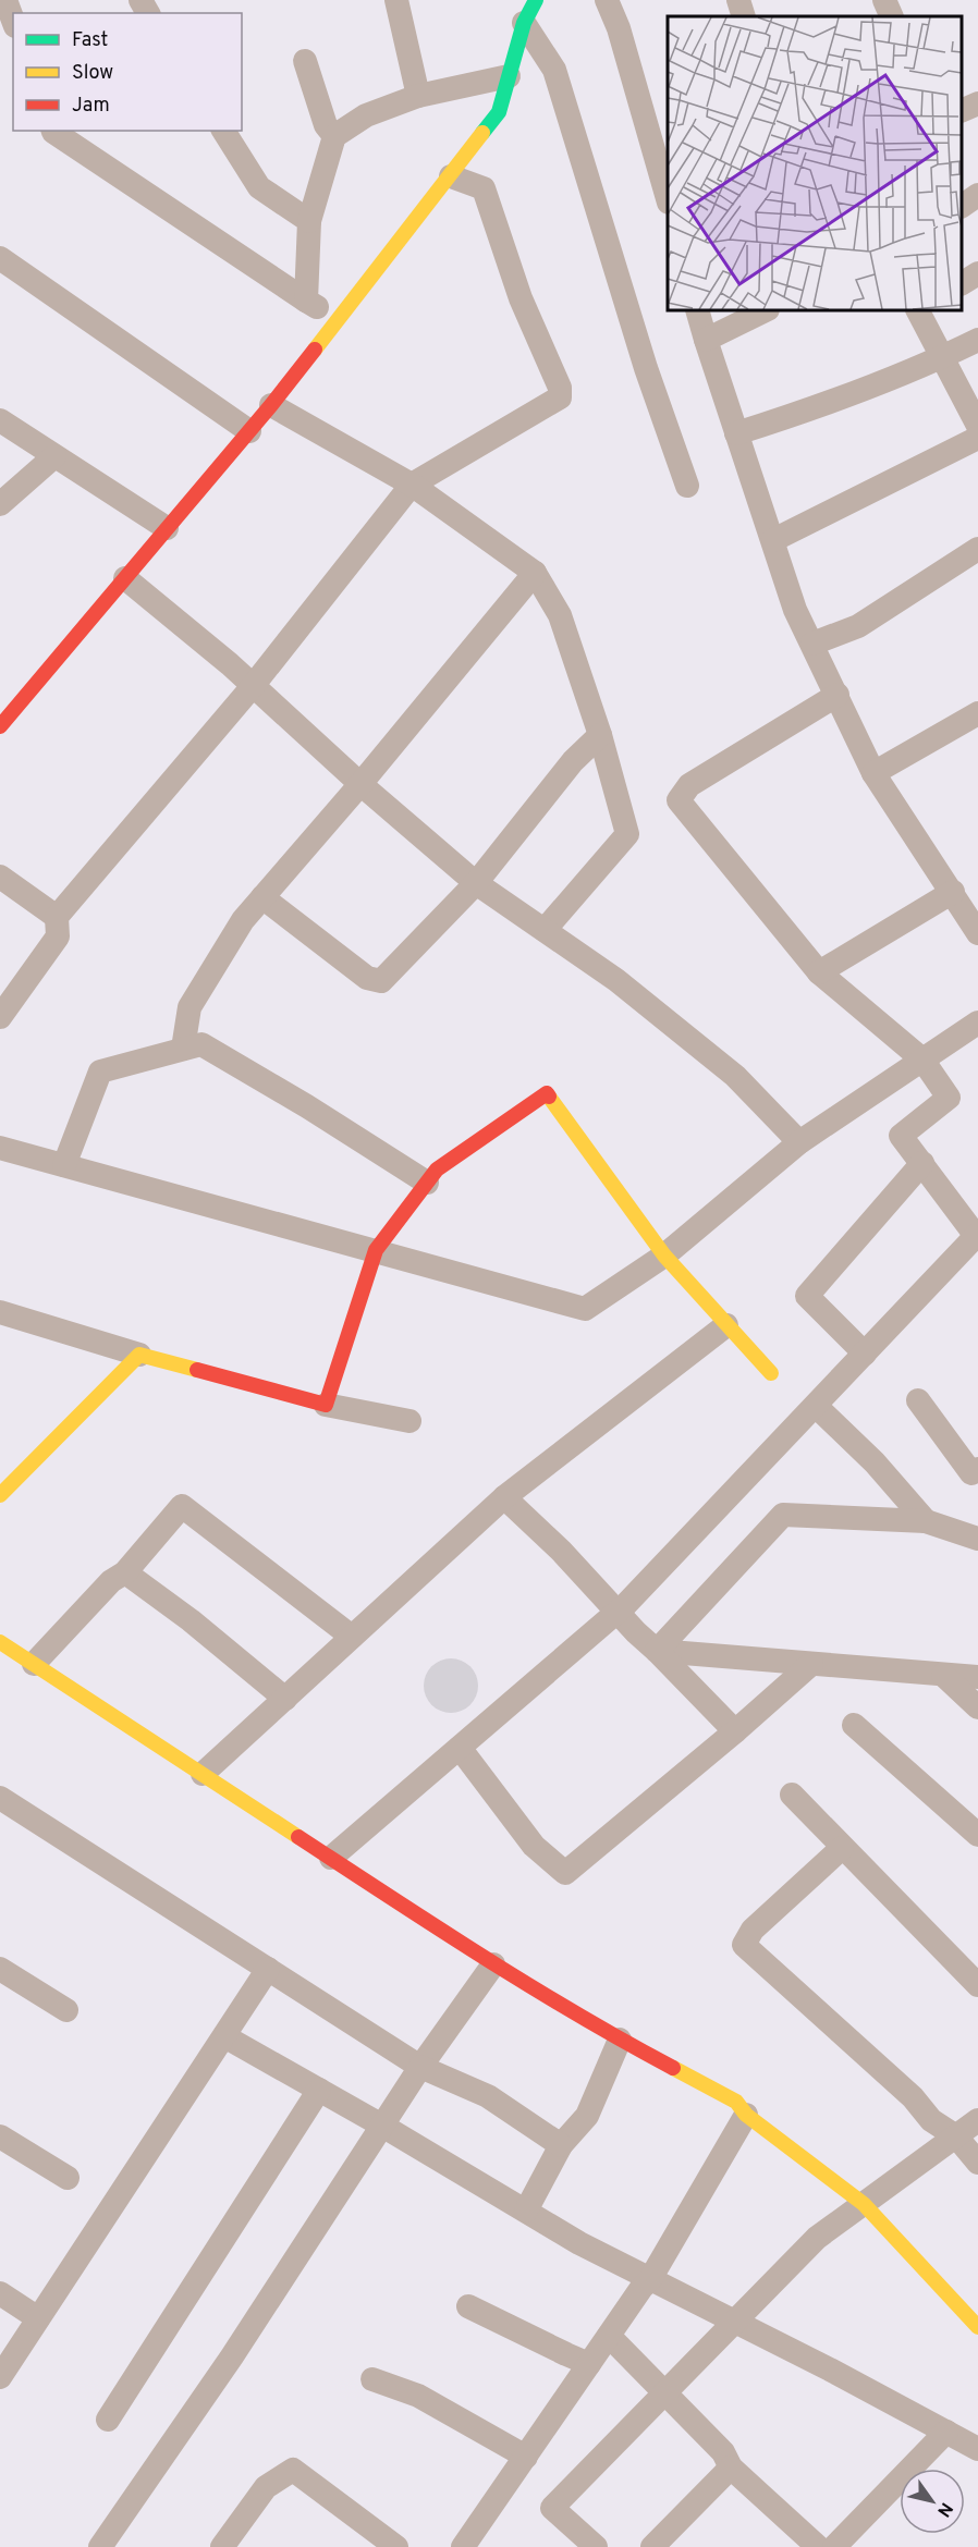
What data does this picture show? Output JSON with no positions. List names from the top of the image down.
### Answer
{
  "legend": ["Fast", "Slow", "Jam"],
  "north": "bottom right"
}
